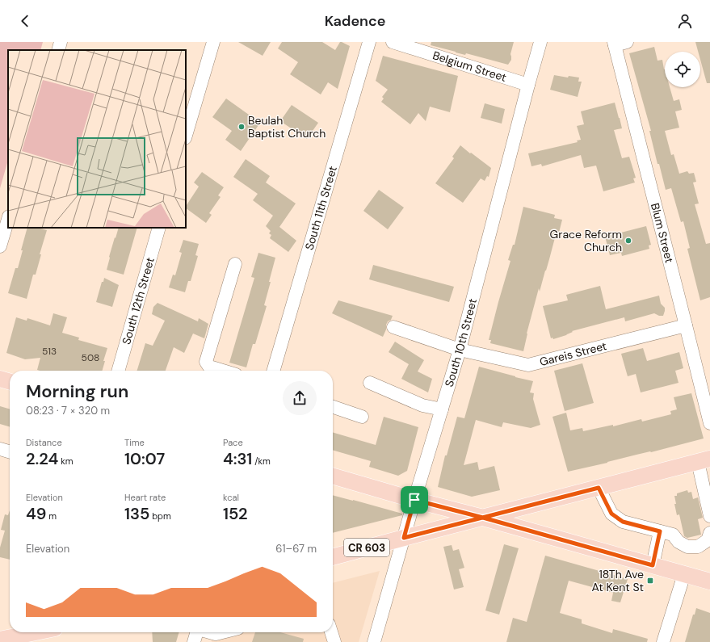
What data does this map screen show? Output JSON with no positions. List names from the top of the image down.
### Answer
{
  "streets": {
    "main road": ["CR 603"],
    "street": [
      "Belgium Street",
      "South 11th Street",
      "Blum Street",
      "South 12th Street",
      "South 10th Street",
      "Gareis Street"
    ]
  },
  "crossings": [
    ["Belgium Street", "South 10th Street"],
    ["Blum Street", "Gareis Street"],
    ["South 10th Street", "Gareis Street"],
    ["South 10th Street", "CR 603"]
  ],
  "places": {
    "other": ["Beulah Baptist Church", "Grace Reform Church"],
    "transit": ["18Th Ave At Kent St"]
  },
  "house_numbers": ["513", "508"],
  "page": {
    "header": "Kadence",
    "heading": ["Morning run", "08:23 · 7 × 320 m"],
    "stats": [
      ["Distance", "2.24 km"],
      ["Time", "10:07"],
      ["Pace", "4:31 /km"],
      ["Elevation", "49 m"],
      ["Heart rate", "135 bpm"],
      ["kcal", "152"]
    ],
    "chart": ["Elevation", "61–67 m"]
  }
}
